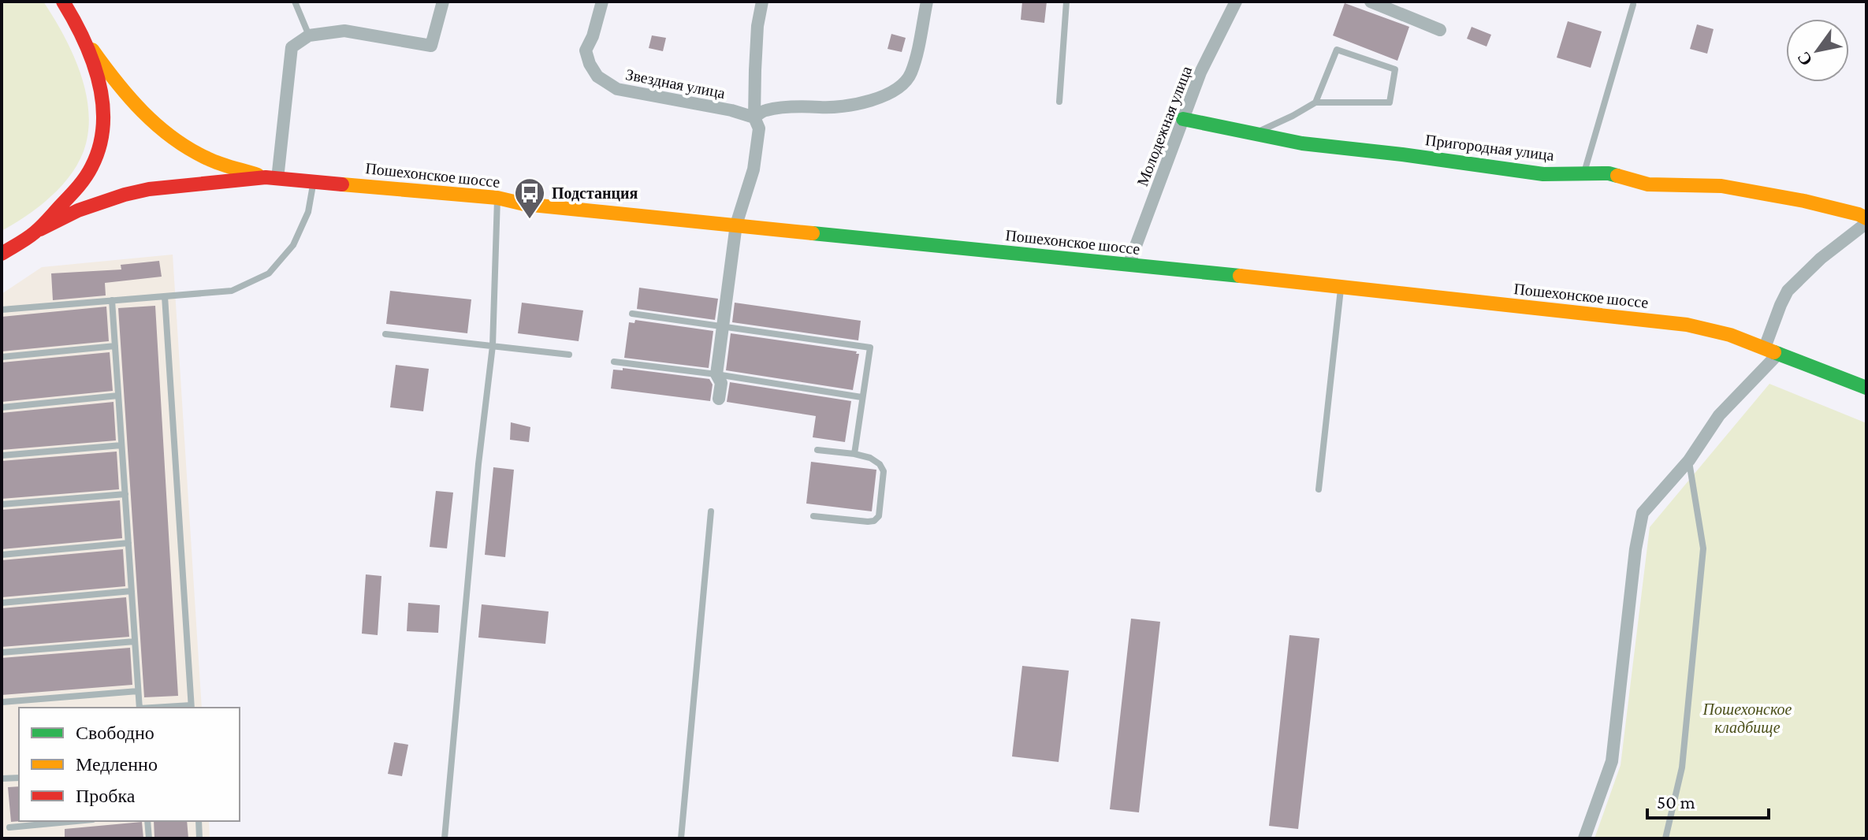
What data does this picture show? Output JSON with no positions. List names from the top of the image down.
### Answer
{
  "streets": {
    "street": [
      "Звездная улица",
      "Молодежная улица",
      "Пригородная улица",
      "Пошехонское шоссе"
    ]
  },
  "crossings": [
    ["Молодежная улица", "Пригородная улица"],
    ["Молодежная улица", "Пошехонское шоссе"]
  ],
  "parks": ["Пошехонское кладбище"],
  "places": {
    "bus stop": ["Подстанция"]
  },
  "legend": ["Свободно", "Медленно", "Пробка"],
  "scale_bar": "50 m",
  "north": "bottom left"
}
